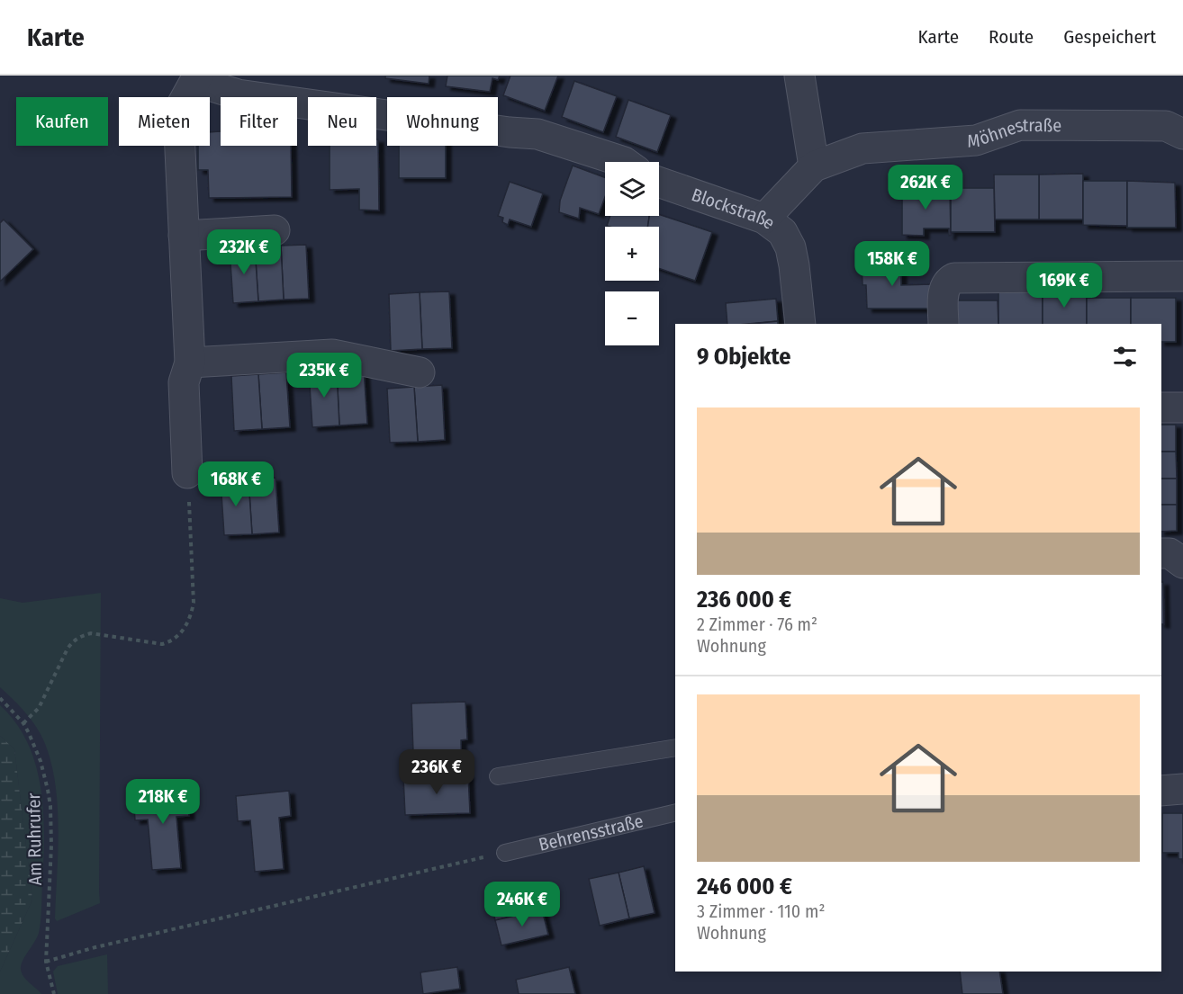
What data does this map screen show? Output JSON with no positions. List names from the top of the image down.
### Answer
{
  "streets": {
    "street": ["Möhnestraße", "Blockstraße"],
    "lane": ["Behrensstraße"],
    "path": ["Am Ruhrufer"]
  },
  "crossings": [
    ["Möhnestraße", "Blockstraße"]
  ],
  "page": {
    "header": "Karte",
    "nav": ["Karte", "Route", "Gespeichert"],
    "chip": [
      "Kaufen",
      "Mieten",
      "Filter",
      "Neu",
      "Wohnung"
    ],
    "map_buttons": ["+", "−"],
    "price": [
      "262K €",
      "232K €",
      "158K €",
      "169K €",
      "235K €",
      "168K €",
      "236K €",
      "218K €",
      "246K €"
    ],
    "heading": "9 Objekte",
    "list": [
      {
        "name": "236 000 €",
        "note": "2 Zimmer · 76 m² · Wohnung"
      },
      {
        "name": "246 000 €",
        "note": "3 Zimmer · 110 m² · Wohnung"
      }
    ]
  }
}
